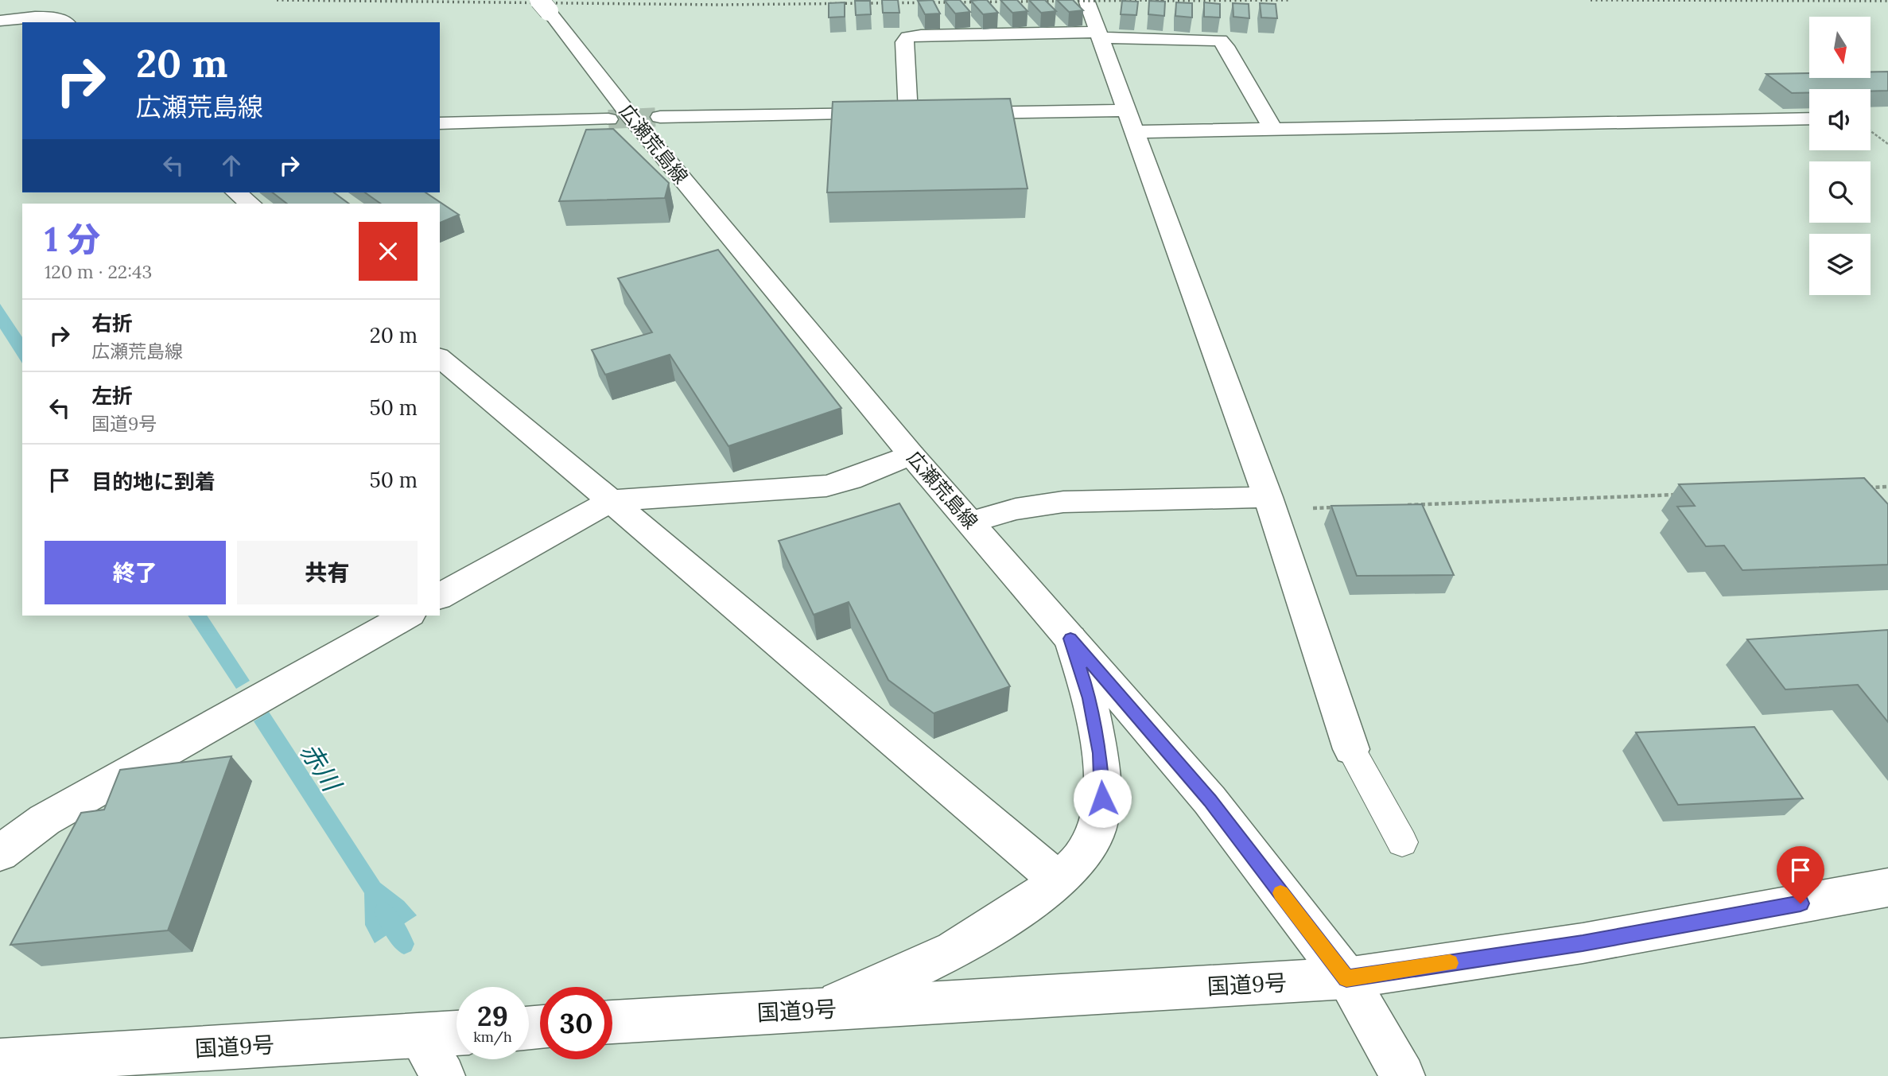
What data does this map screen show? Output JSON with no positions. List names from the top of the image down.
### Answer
{
  "streets": {
    "main road": ["広瀬荒島線", "国道9号"]
  },
  "crossings": [
    ["広瀬荒島線", "国道9号"]
  ],
  "water": ["赤川"],
  "north": "bottom",
  "page": {
    "turn": ["20 m", "広瀬荒島線"],
    "heading": ["1 分", "120 m · 22:43"],
    "list": [
      {
        "name": "右折",
        "note": "広瀬荒島線",
        "value": "20 m"
      },
      {
        "name": "左折",
        "note": "国道9号",
        "value": "50 m"
      },
      {
        "name": "目的地に到着",
        "value": "50 m"
      }
    ],
    "buttons": ["終了", "共有"],
    "speed": "29 km/h",
    "limit": "30"
  }
}
